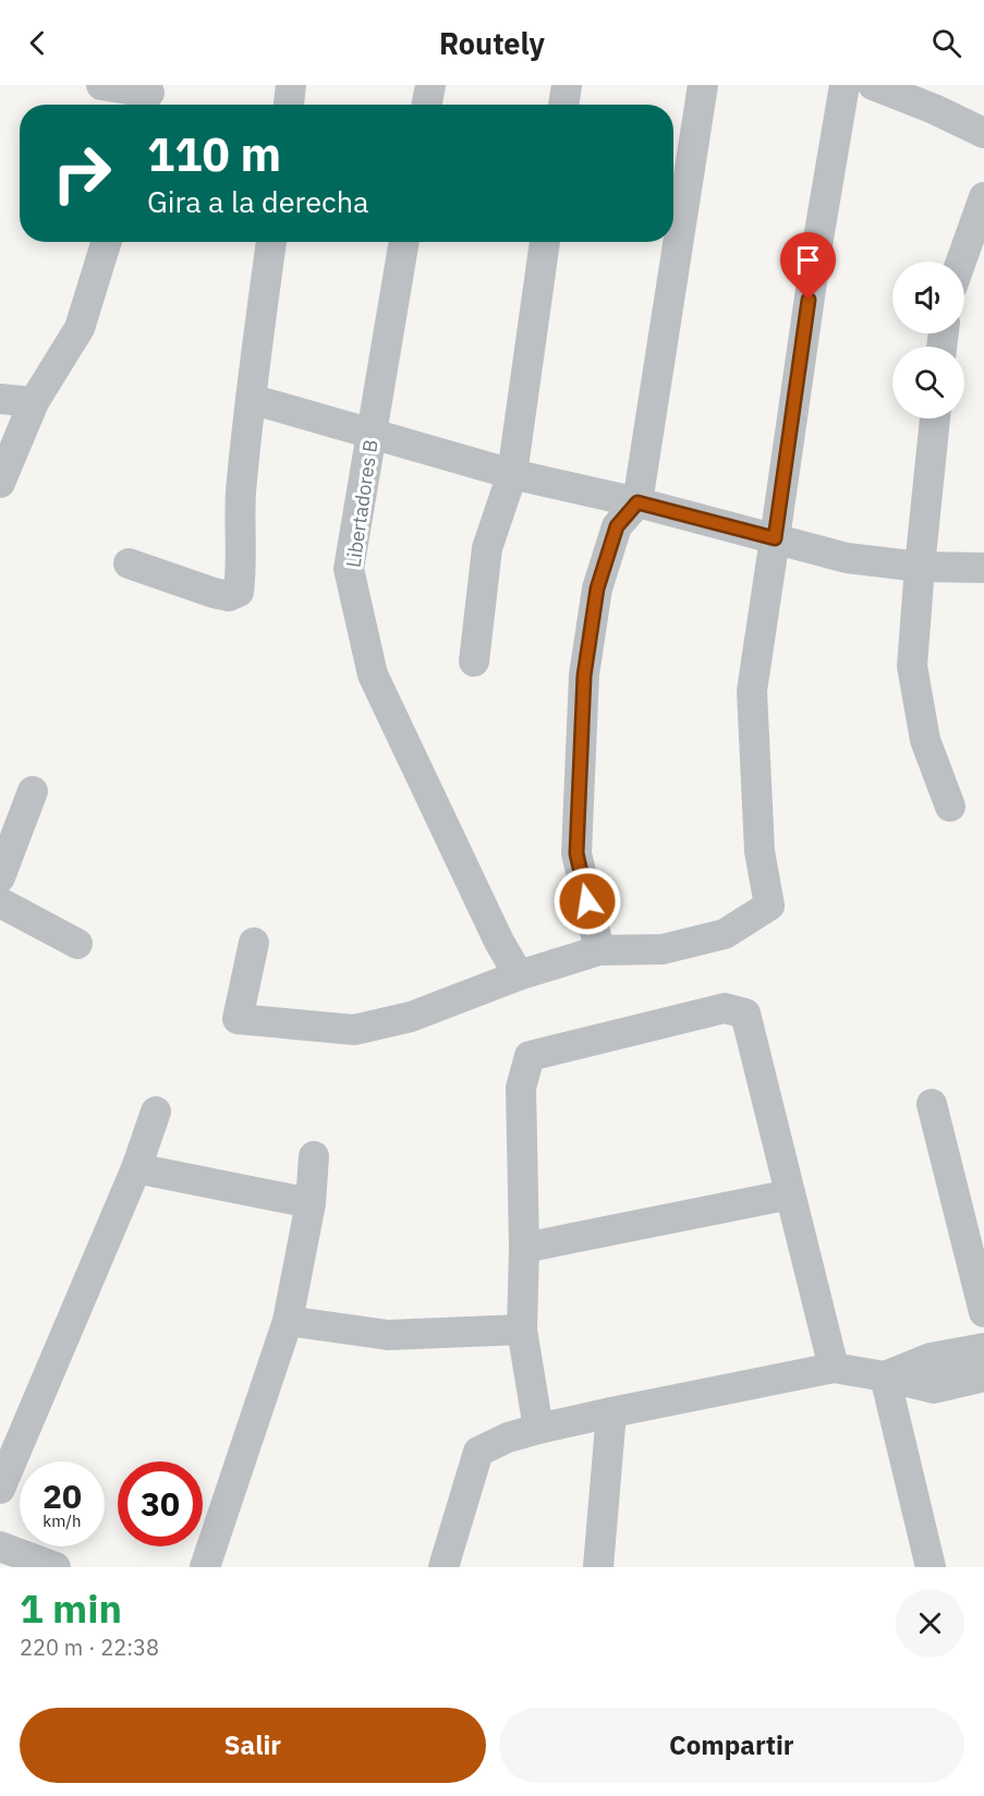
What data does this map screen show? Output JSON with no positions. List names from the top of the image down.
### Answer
{
  "streets": {
    "street": ["Libertadores B"]
  },
  "page": {
    "header": "Routely",
    "turn": ["110 m", "Gira a la derecha"],
    "speed": "20 km/h",
    "limit": "30",
    "heading": ["1 min", "220 m · 22:38"],
    "buttons": ["Salir", "Compartir"]
  }
}
